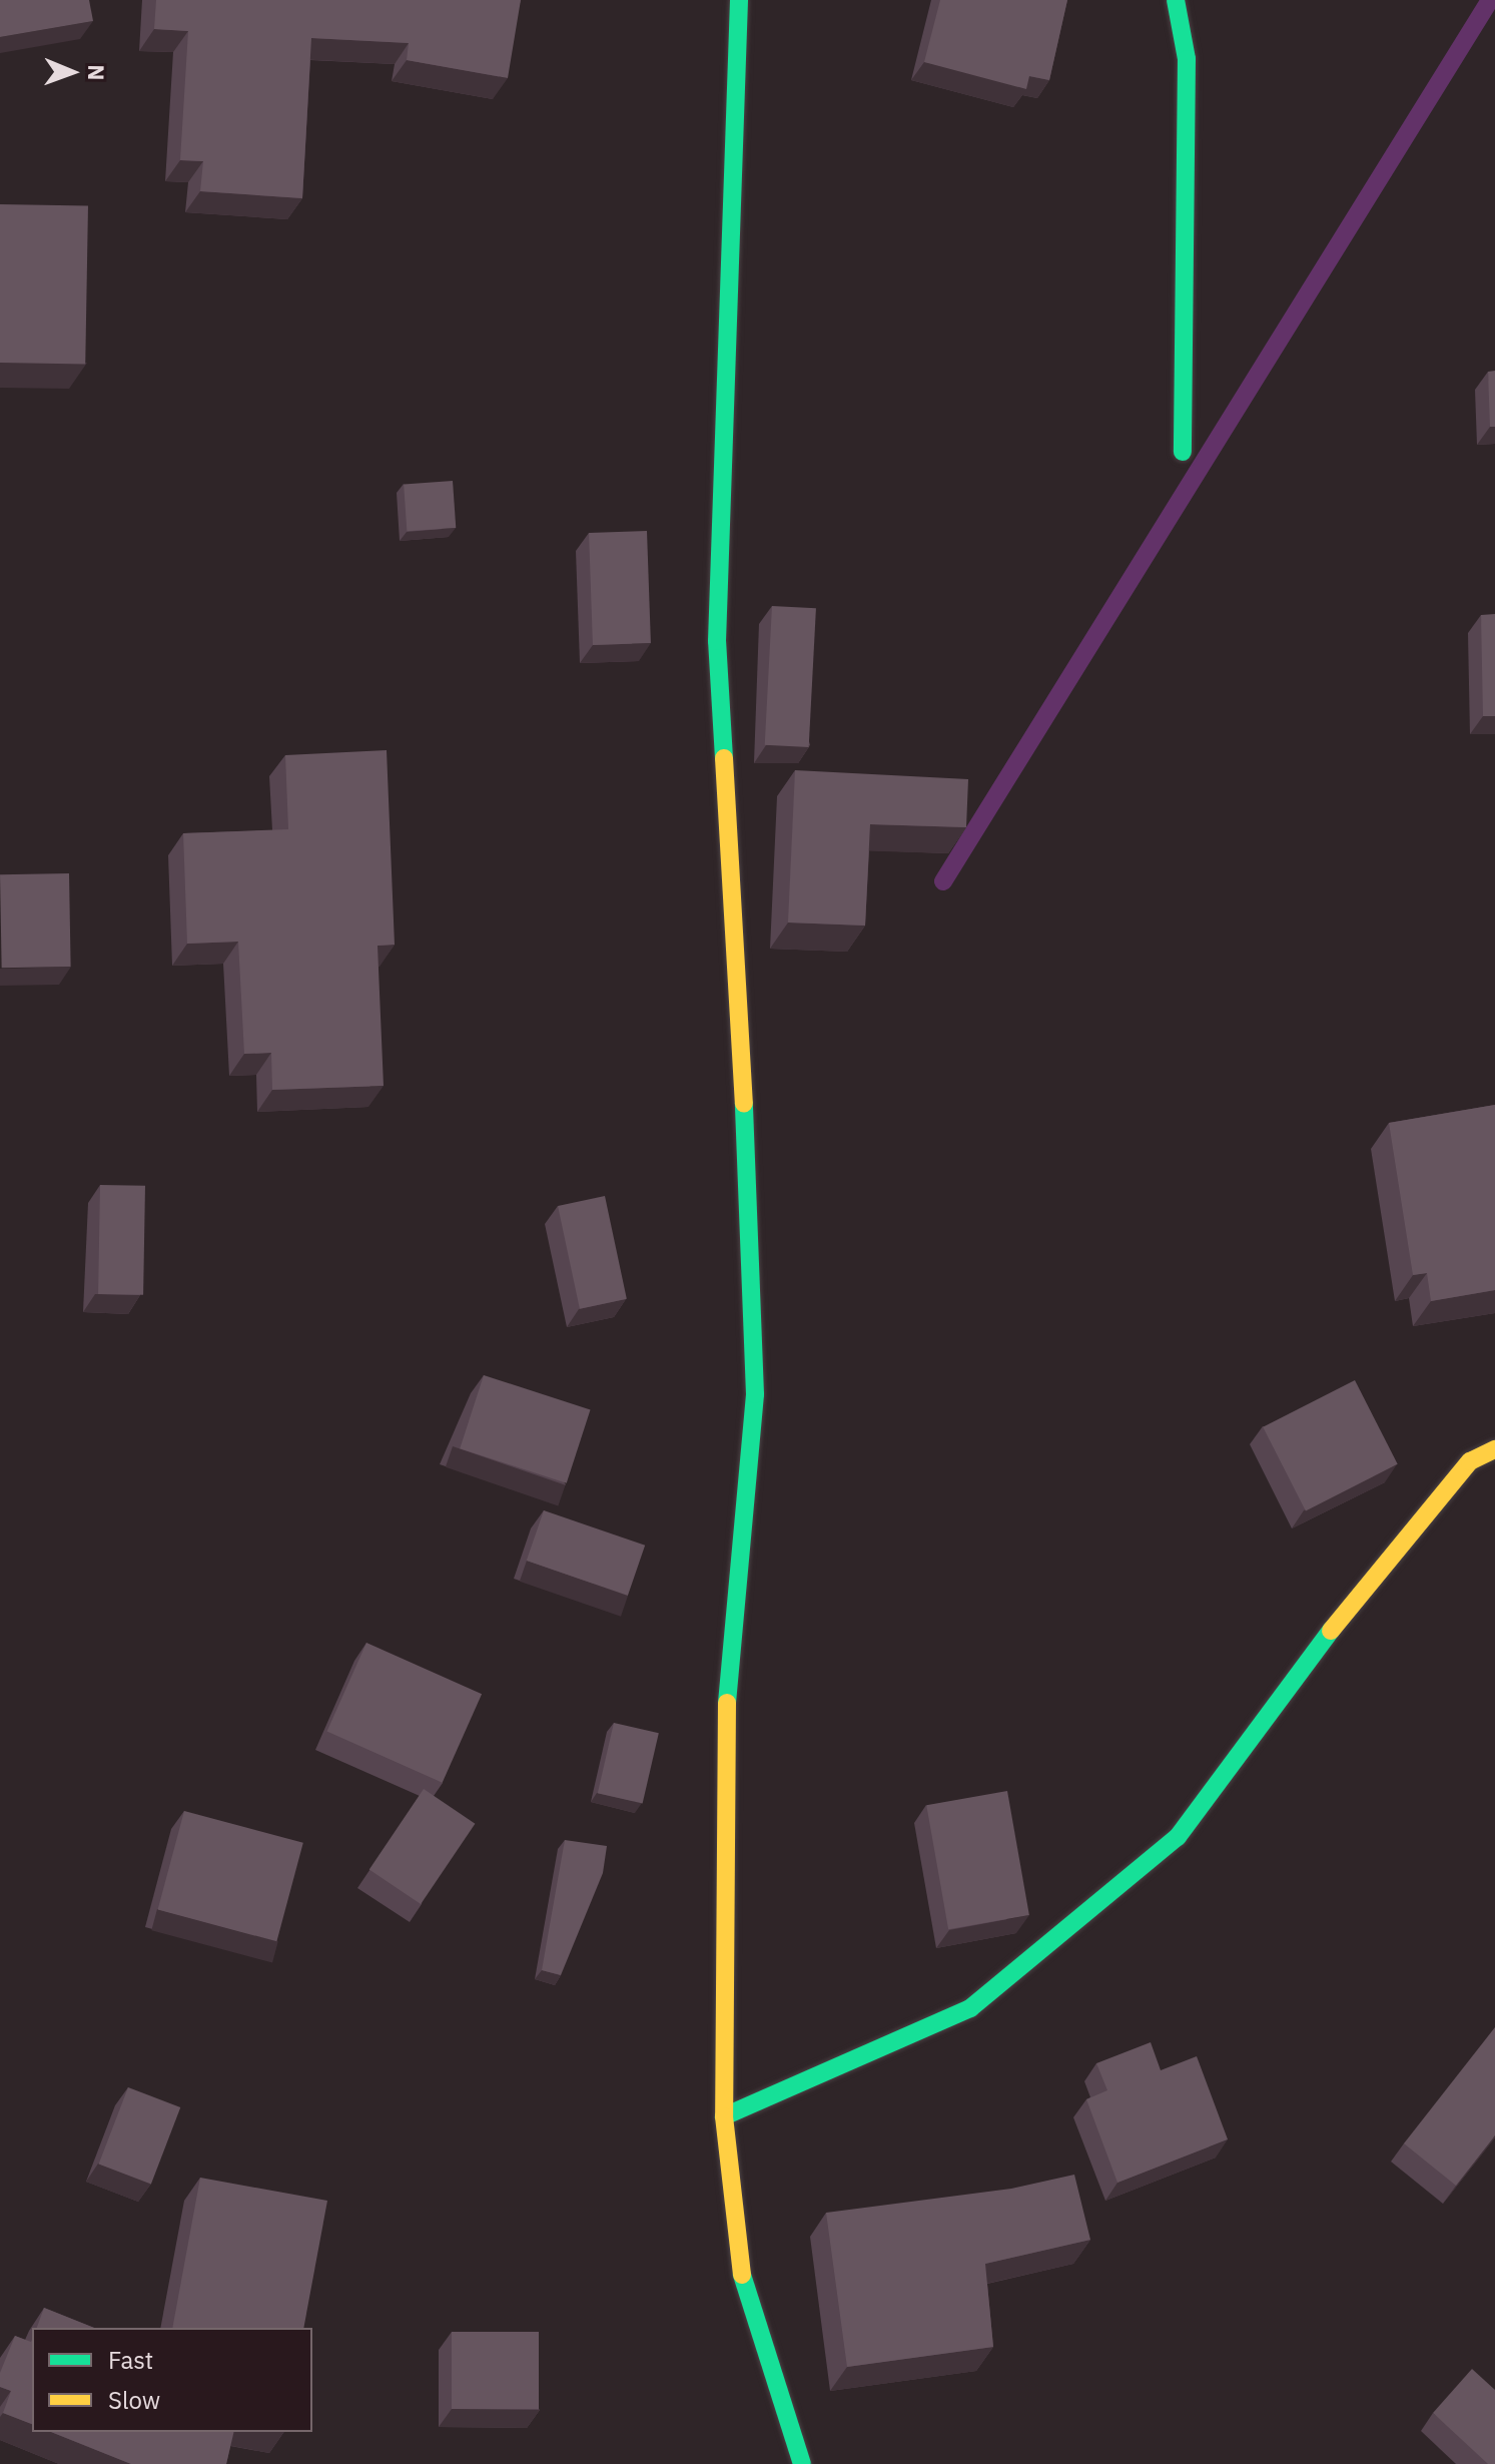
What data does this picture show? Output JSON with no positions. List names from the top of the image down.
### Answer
{
  "legend": ["Fast", "Slow"],
  "north": "right"
}
